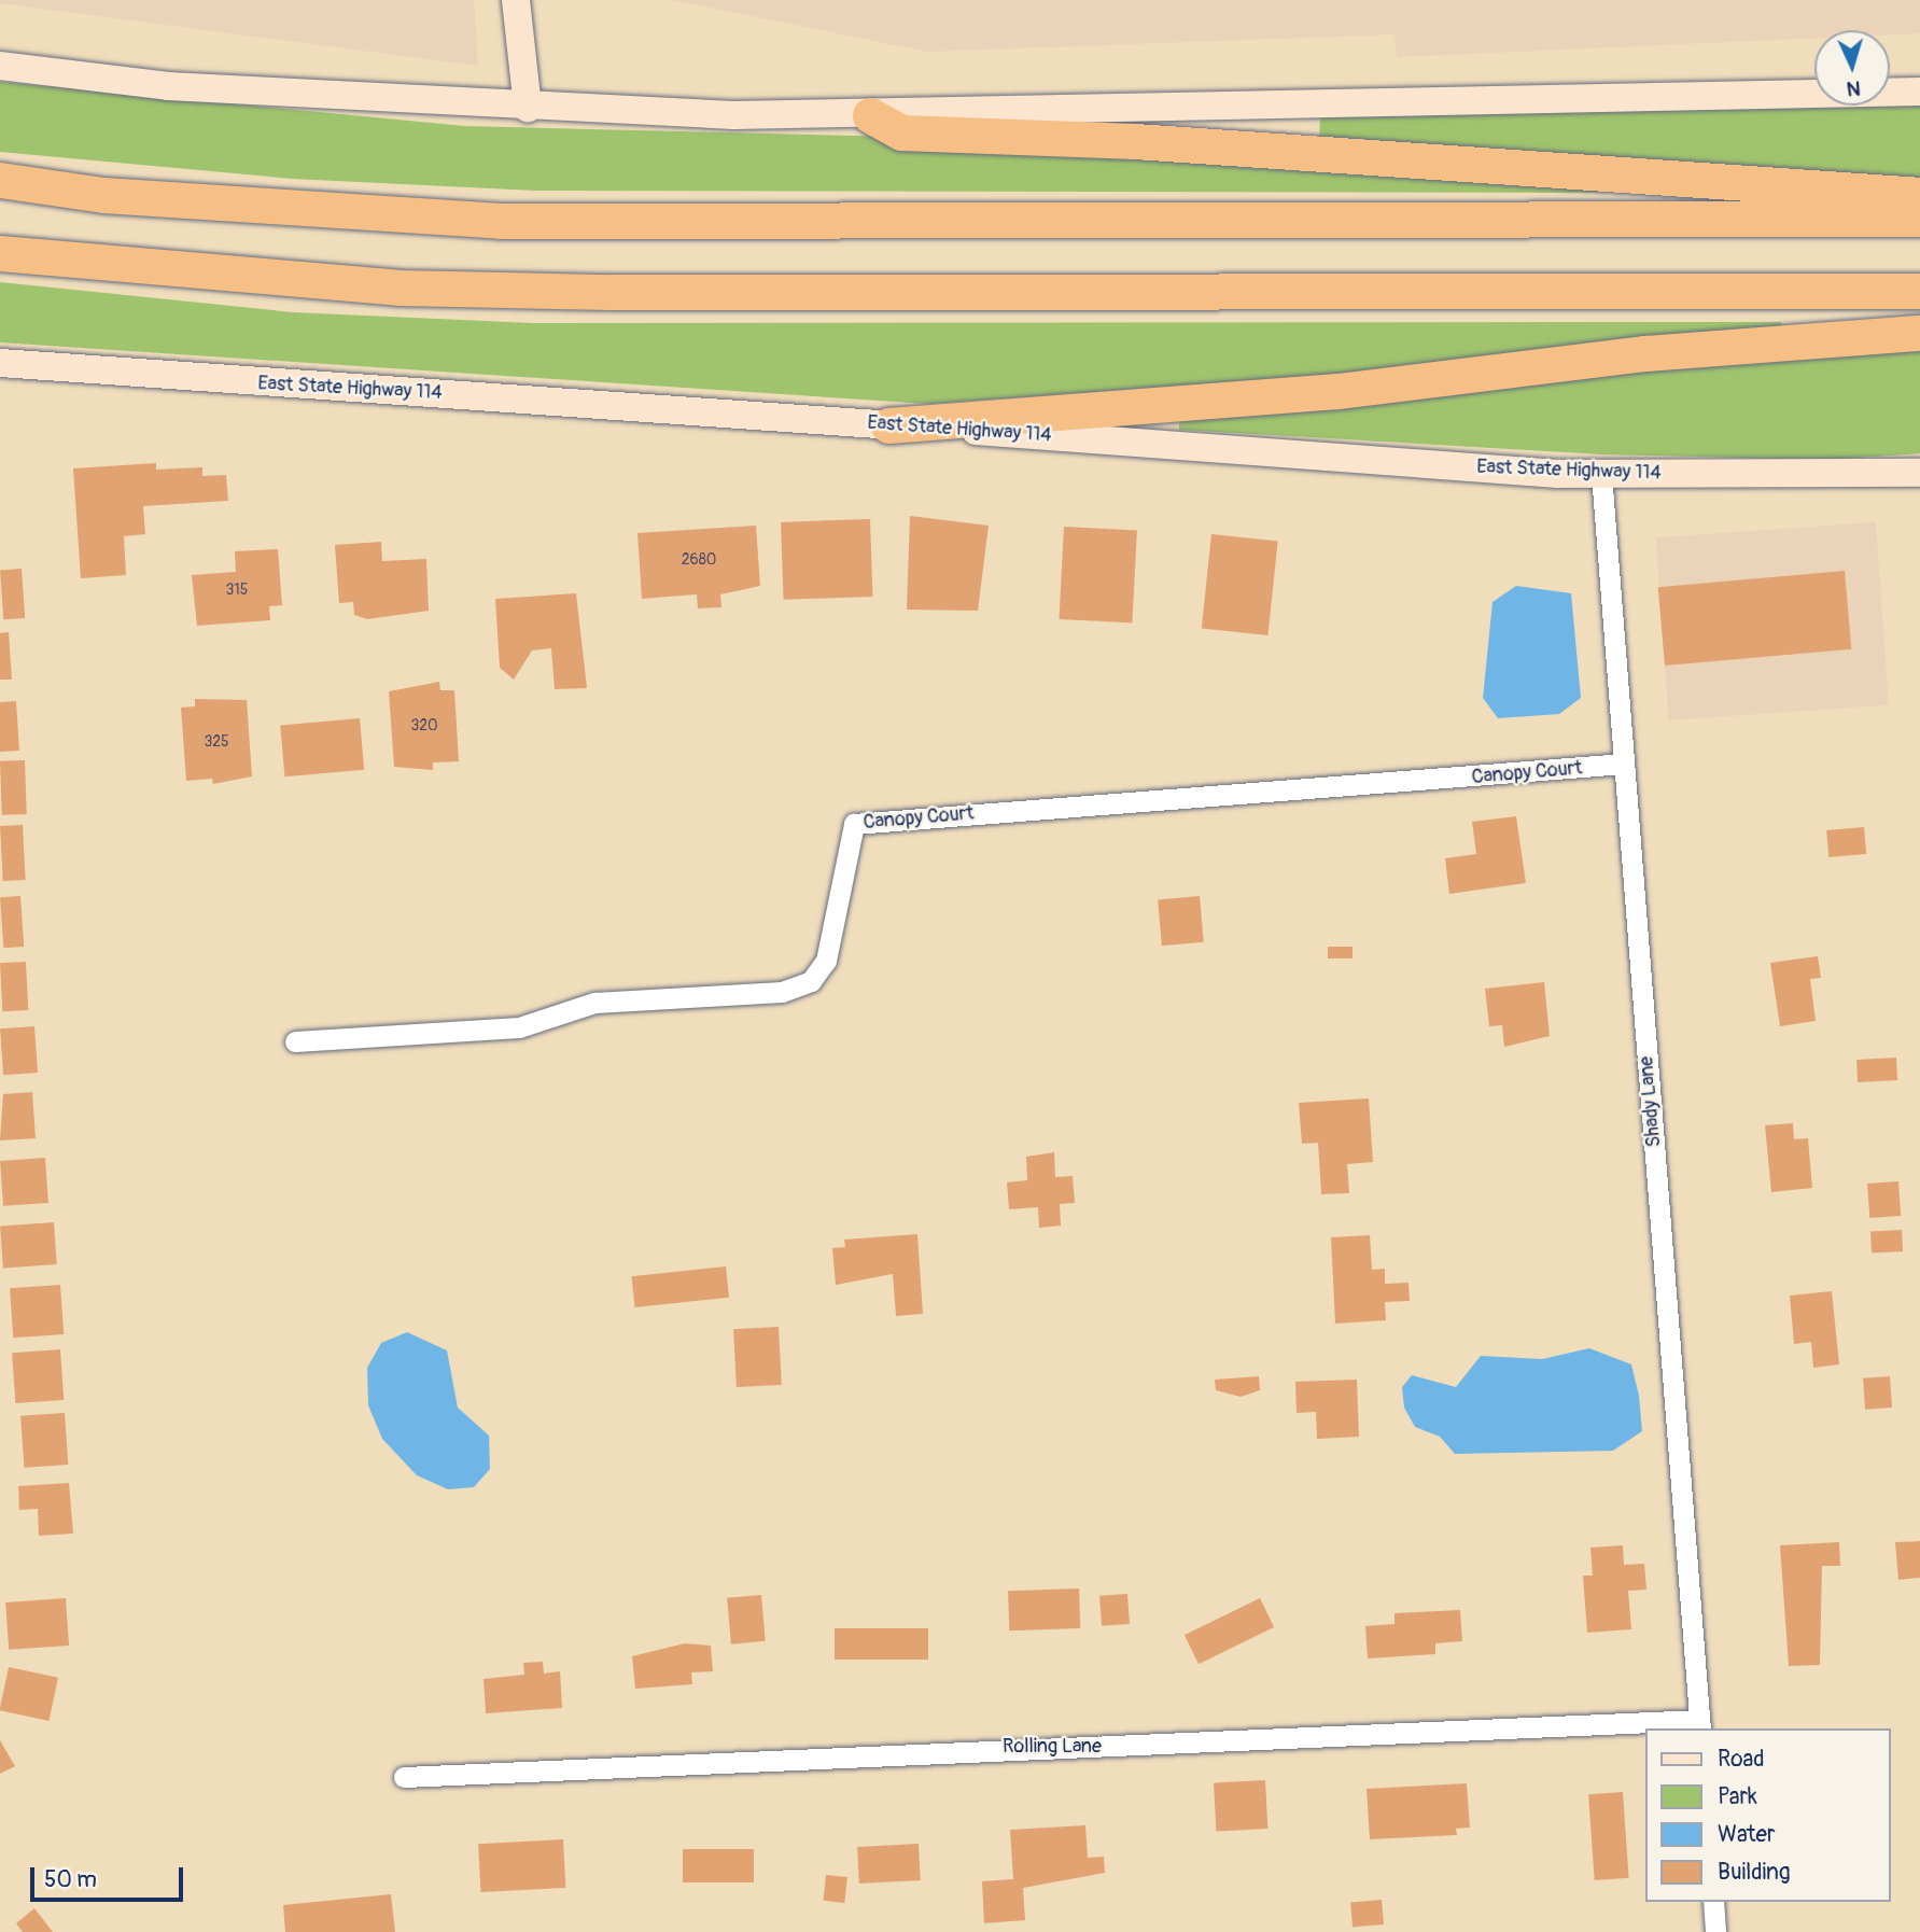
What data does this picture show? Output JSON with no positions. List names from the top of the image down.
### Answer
{
  "streets": {
    "main road": ["East State Highway 114"],
    "street": ["Canopy Court", "Shady Lane", "Rolling Lane"]
  },
  "crossings": [
    ["East State Highway 114", "Shady Lane"],
    ["Canopy Court", "Shady Lane"],
    ["Shady Lane", "Rolling Lane"]
  ],
  "house_numbers": [
    "2680",
    "315",
    "320",
    "325"
  ],
  "legend": [
    "Road",
    "Park",
    "Water",
    "Building"
  ],
  "scale_bar": "50 m",
  "north": "bottom"
}
